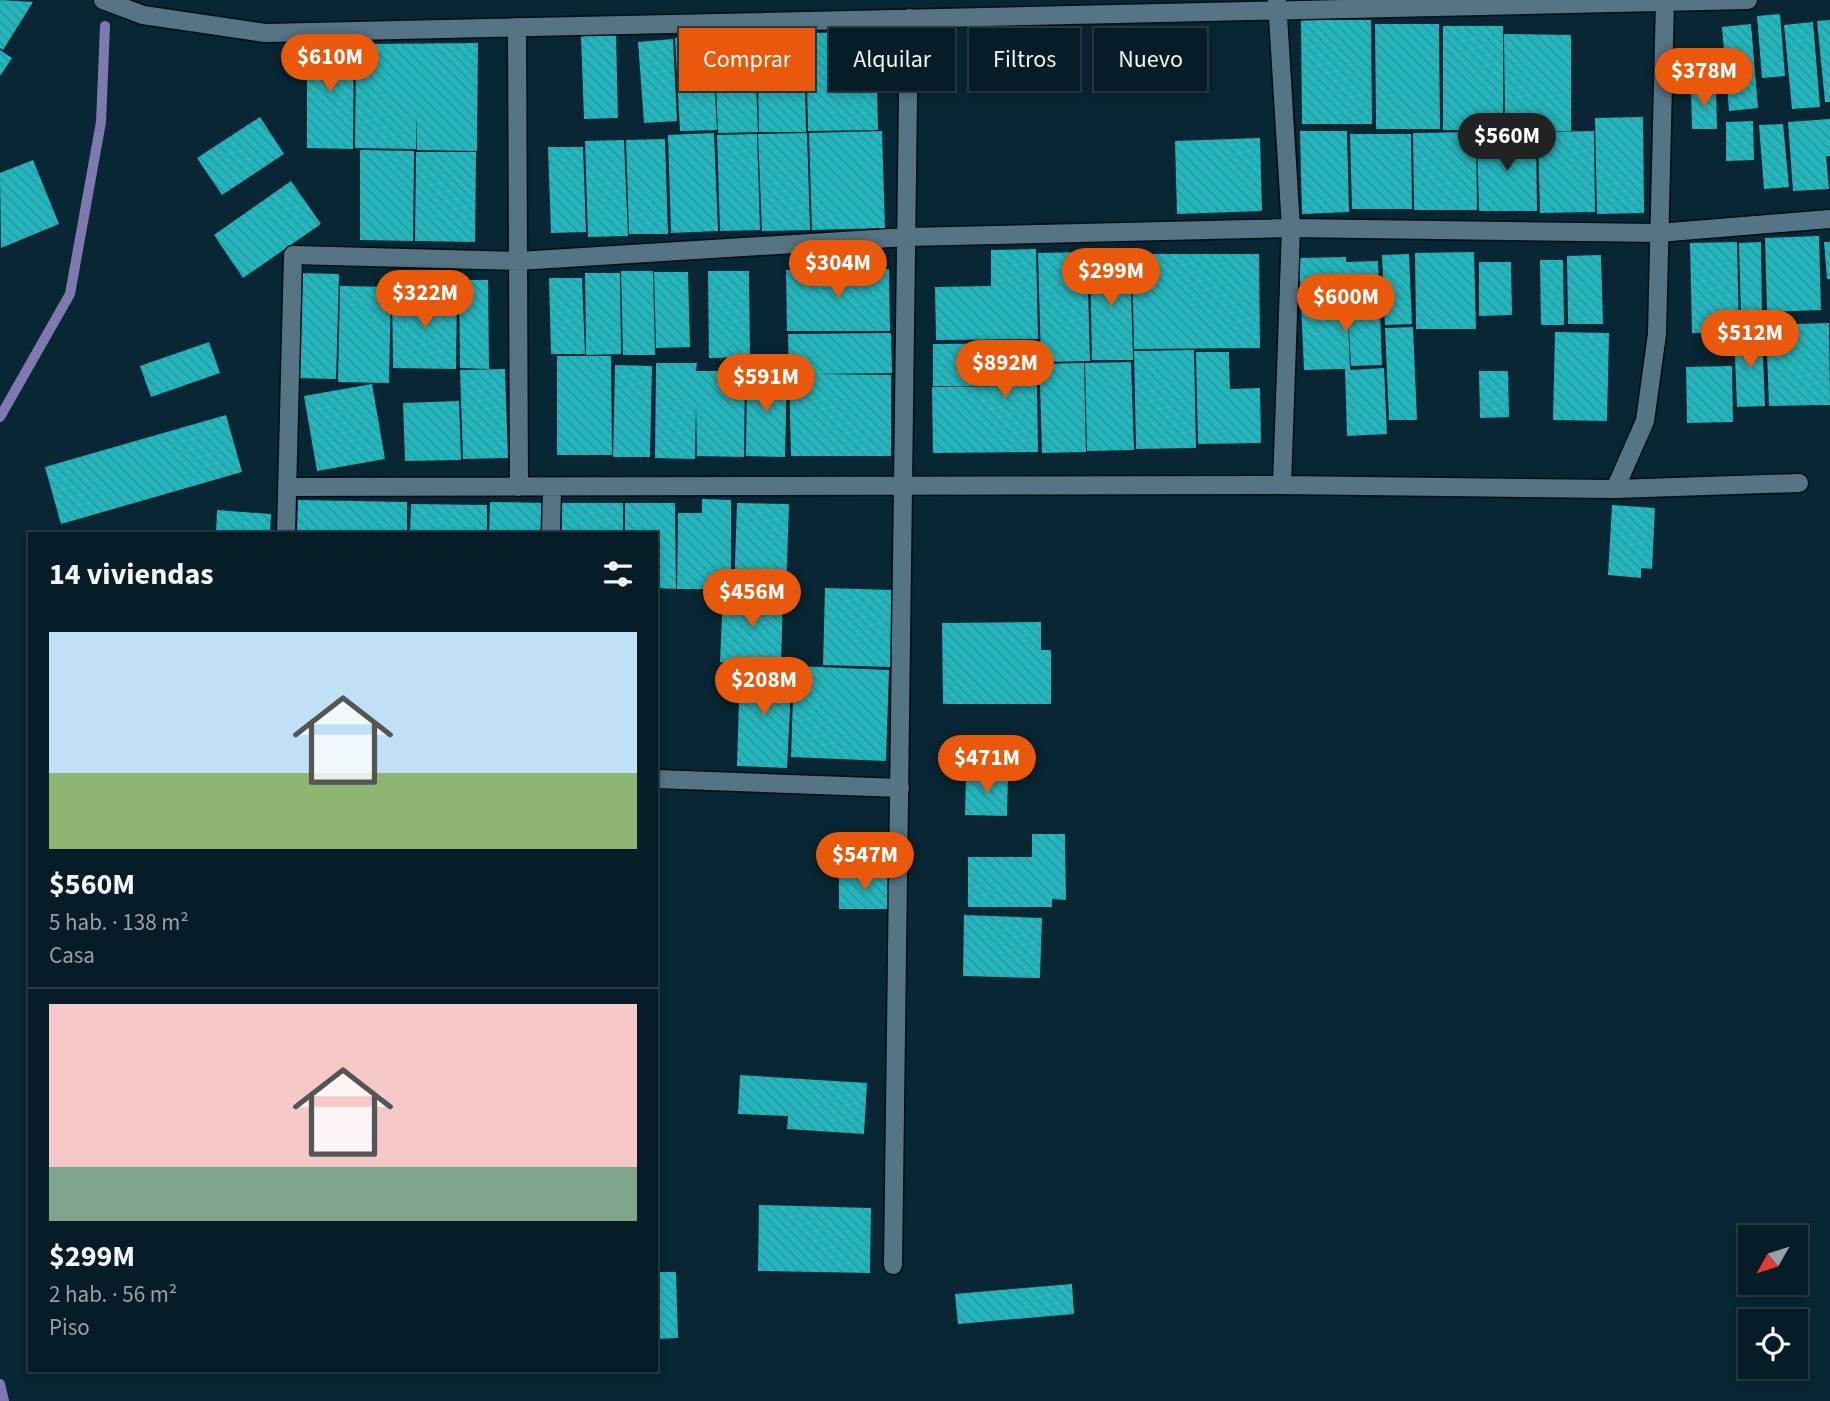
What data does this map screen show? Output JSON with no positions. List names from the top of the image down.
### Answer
{
  "north": "bottom left",
  "page": {
    "chip": [
      "Comprar",
      "Alquilar",
      "Filtros",
      "Nuevo"
    ],
    "price": [
      "$610M",
      "$378M",
      "$560M",
      "$304M",
      "$299M",
      "$322M",
      "$600M",
      "$512M",
      "$892M",
      "$591M",
      "$456M",
      "$208M",
      "$471M",
      "$547M"
    ],
    "heading": "14 viviendas",
    "list": [
      {
        "name": "$560M",
        "note": "5 hab. · 138 m² · Casa"
      },
      {
        "name": "$299M",
        "note": "2 hab. · 56 m² · Piso"
      }
    ]
  }
}
